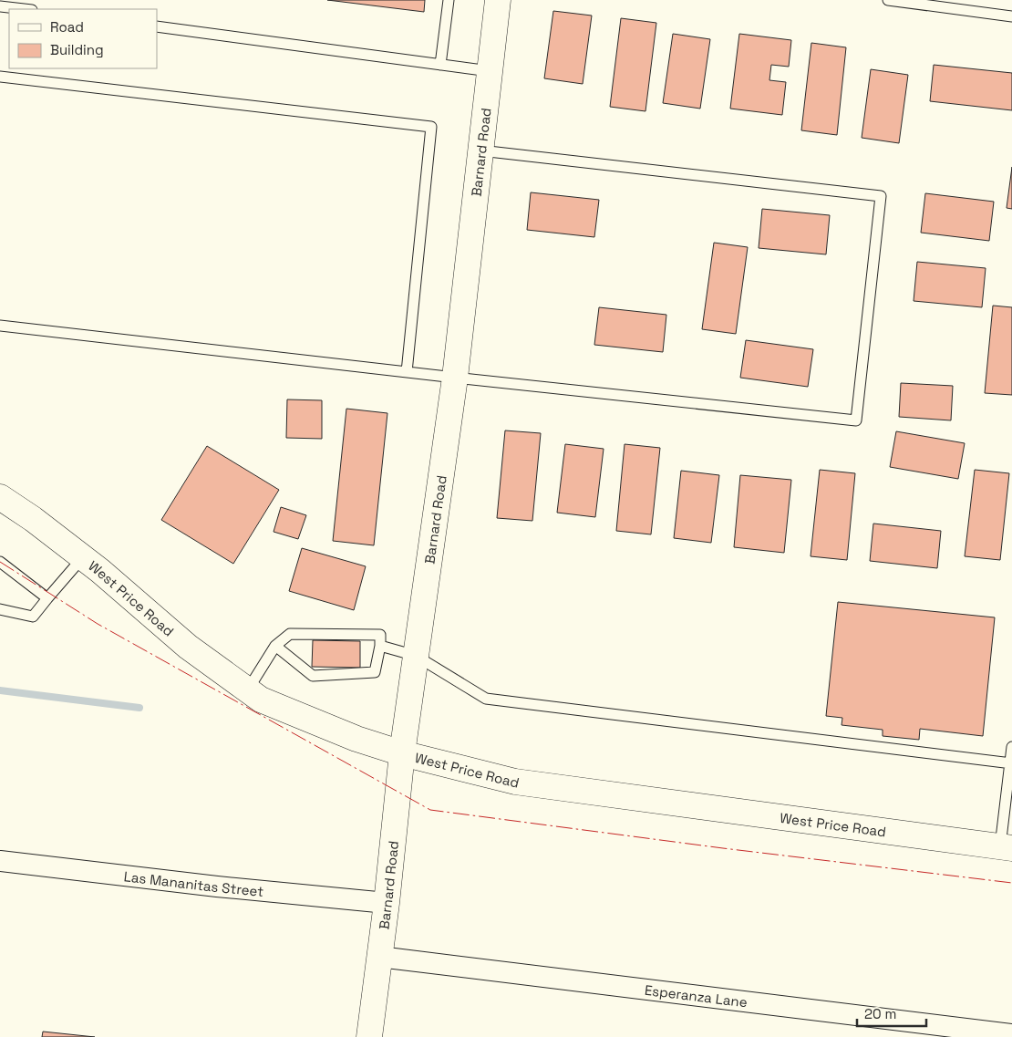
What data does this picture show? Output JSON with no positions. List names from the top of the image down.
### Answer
{
  "streets": {
    "main road": ["Barnard Road", "West Price Road"],
    "street": ["Las Mananitas Street", "Esperanza Lane"]
  },
  "crossings": [
    ["Barnard Road", "West Price Road"],
    ["Barnard Road", "Las Mananitas Street"],
    ["Barnard Road", "Esperanza Lane"]
  ],
  "legend": ["Road", "Building"],
  "scale_bar": "20 m"
}
